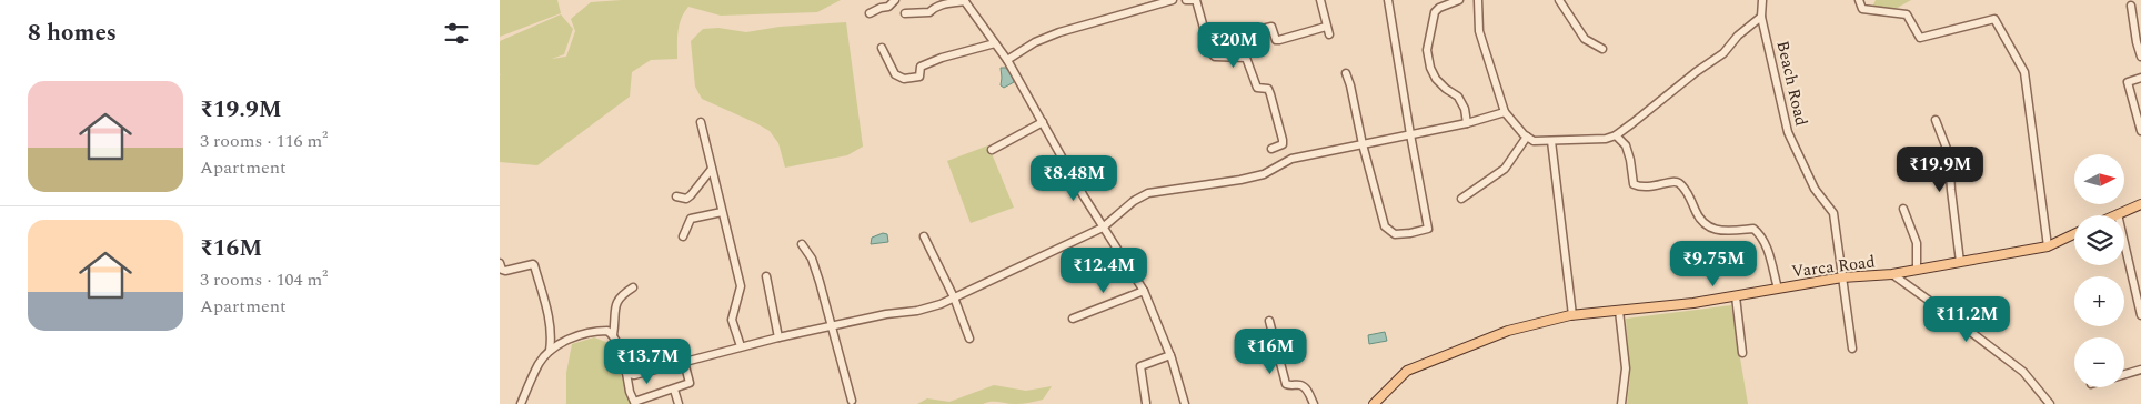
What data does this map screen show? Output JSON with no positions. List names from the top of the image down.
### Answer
{
  "streets": {
    "main road": ["Varca Road"],
    "street": ["Beach Road"]
  },
  "crossings": [
    ["Beach Road", "Varca Road"]
  ],
  "north": "right",
  "page": {
    "heading": "8 homes",
    "price": [
      "₹20M",
      "₹19.9M",
      "₹8.48M",
      "₹9.75M",
      "₹12.4M",
      "₹11.2M",
      "₹16M",
      "₹13.7M"
    ],
    "list": [
      {
        "name": "₹19.9M",
        "note": "3 rooms · 116 m² · Apartment"
      },
      {
        "name": "₹16M",
        "note": "3 rooms · 104 m² · Apartment"
      }
    ],
    "map_buttons": ["+", "−"]
  }
}
